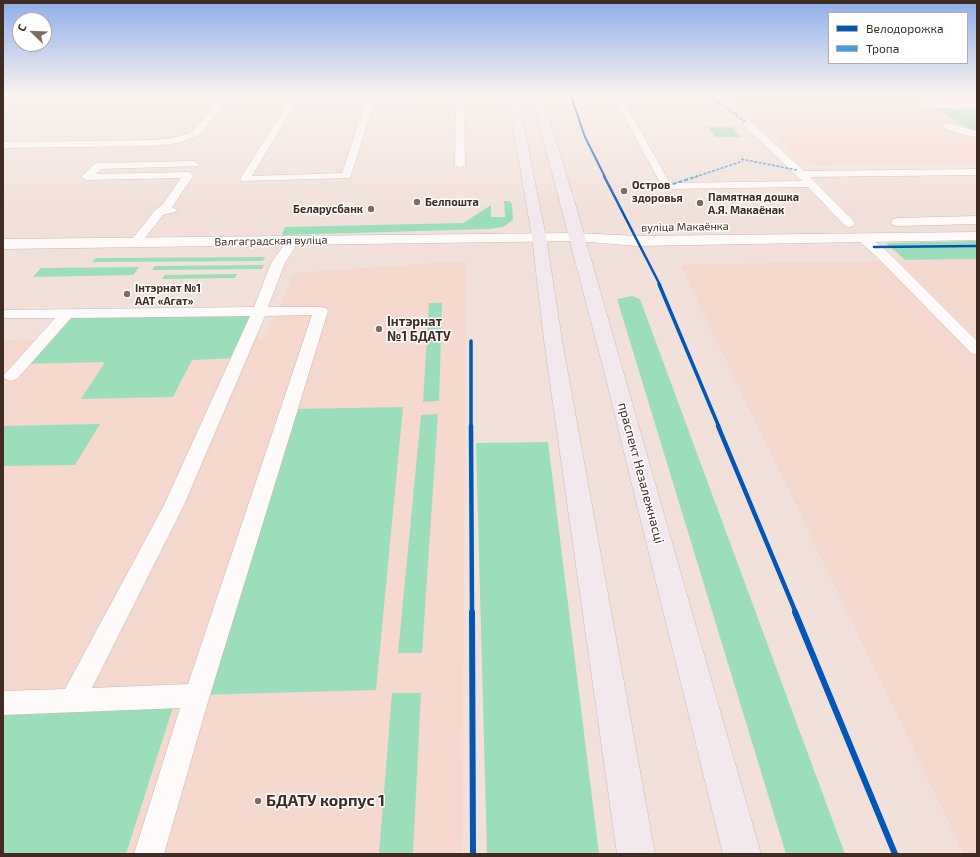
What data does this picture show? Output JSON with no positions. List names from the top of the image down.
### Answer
{
  "streets": {
    "main road": ["праспект Незалежнасці"],
    "street": ["вуліца Макаёнка", "Валгаградская вуліца"]
  },
  "crossings": [
    ["вуліца Макаёнка", "Валгаградская вуліца"],
    ["вуліца Макаёнка", "праспект Незалежнасці"],
    ["Валгаградская вуліца", "праспект Незалежнасці"]
  ],
  "places": [
    "Остров здоровья",
    "Белпошта",
    "Памятная дошка А.Я. Макаёнак",
    "Беларусбанк",
    "Інтэрнат №1 ААТ «Агат»",
    "Інтэрнат №1 БДАТУ",
    "БДАТУ корпус 1"
  ],
  "legend": ["Велодорожка", "Тропа"],
  "north": "top left"
}
